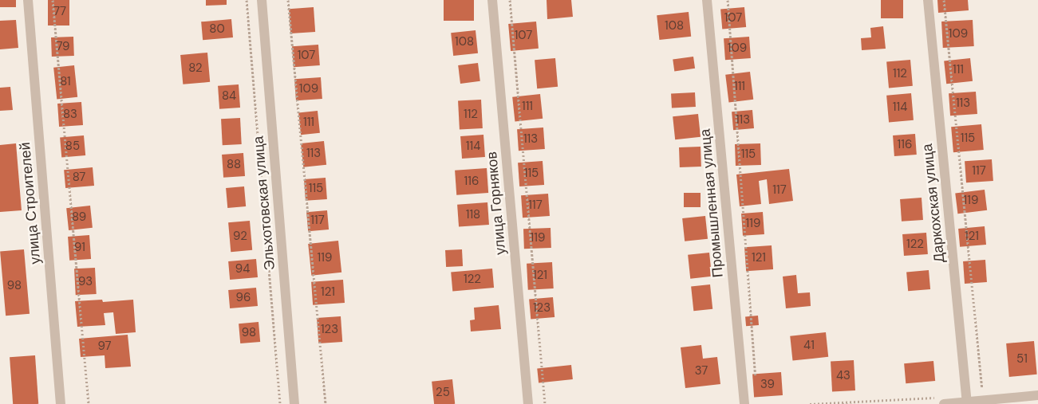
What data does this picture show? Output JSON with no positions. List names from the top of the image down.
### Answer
{
  "streets": {
    "street": [
      "улица Строителей",
      "Эльхотовская улица",
      "улица Горняков",
      "Промышленная улица",
      "Даркохская улица"
    ]
  },
  "house_numbers": [
    "77",
    "107",
    "108",
    "80",
    "109",
    "107",
    "108",
    "79",
    "109",
    "107",
    "82",
    "111",
    "112",
    "81",
    "111",
    "109",
    "84",
    "113",
    "111",
    "114",
    "83",
    "112",
    "113",
    "111",
    "115",
    "113",
    "116",
    "85",
    "114",
    "113",
    "115",
    "88",
    "117",
    "115",
    "87",
    "116",
    "115",
    "117",
    "119",
    "117",
    "118",
    "89",
    "117",
    "119",
    "92",
    "121",
    "119",
    "122",
    "91",
    "119",
    "121",
    "94",
    "121",
    "122",
    "93",
    "98",
    "121",
    "96",
    "123",
    "123",
    "98",
    "41",
    "97",
    "51",
    "37",
    "43",
    "39",
    "25"
  ]
}
